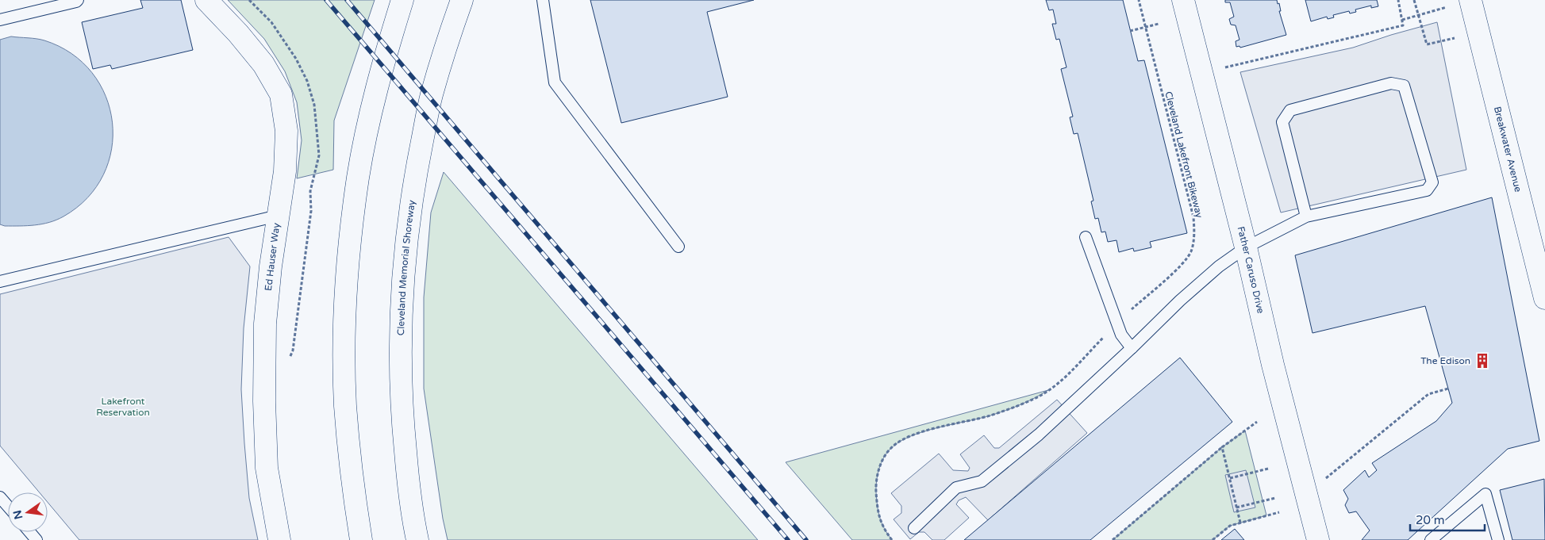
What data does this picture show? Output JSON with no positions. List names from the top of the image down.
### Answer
{
  "streets": {
    "main road": [
      "Breakwater Avenue",
      "Ed Hauser Way",
      "Cleveland Memorial Shoreway",
      "Father Caruso Drive"
    ],
    "path": ["Cleveland Lakefront Bikeway"]
  },
  "parks": ["Lakefront Reservation"],
  "places": {
    "building": ["The Edison"]
  },
  "scale_bar": "20 m",
  "north": "left"
}
